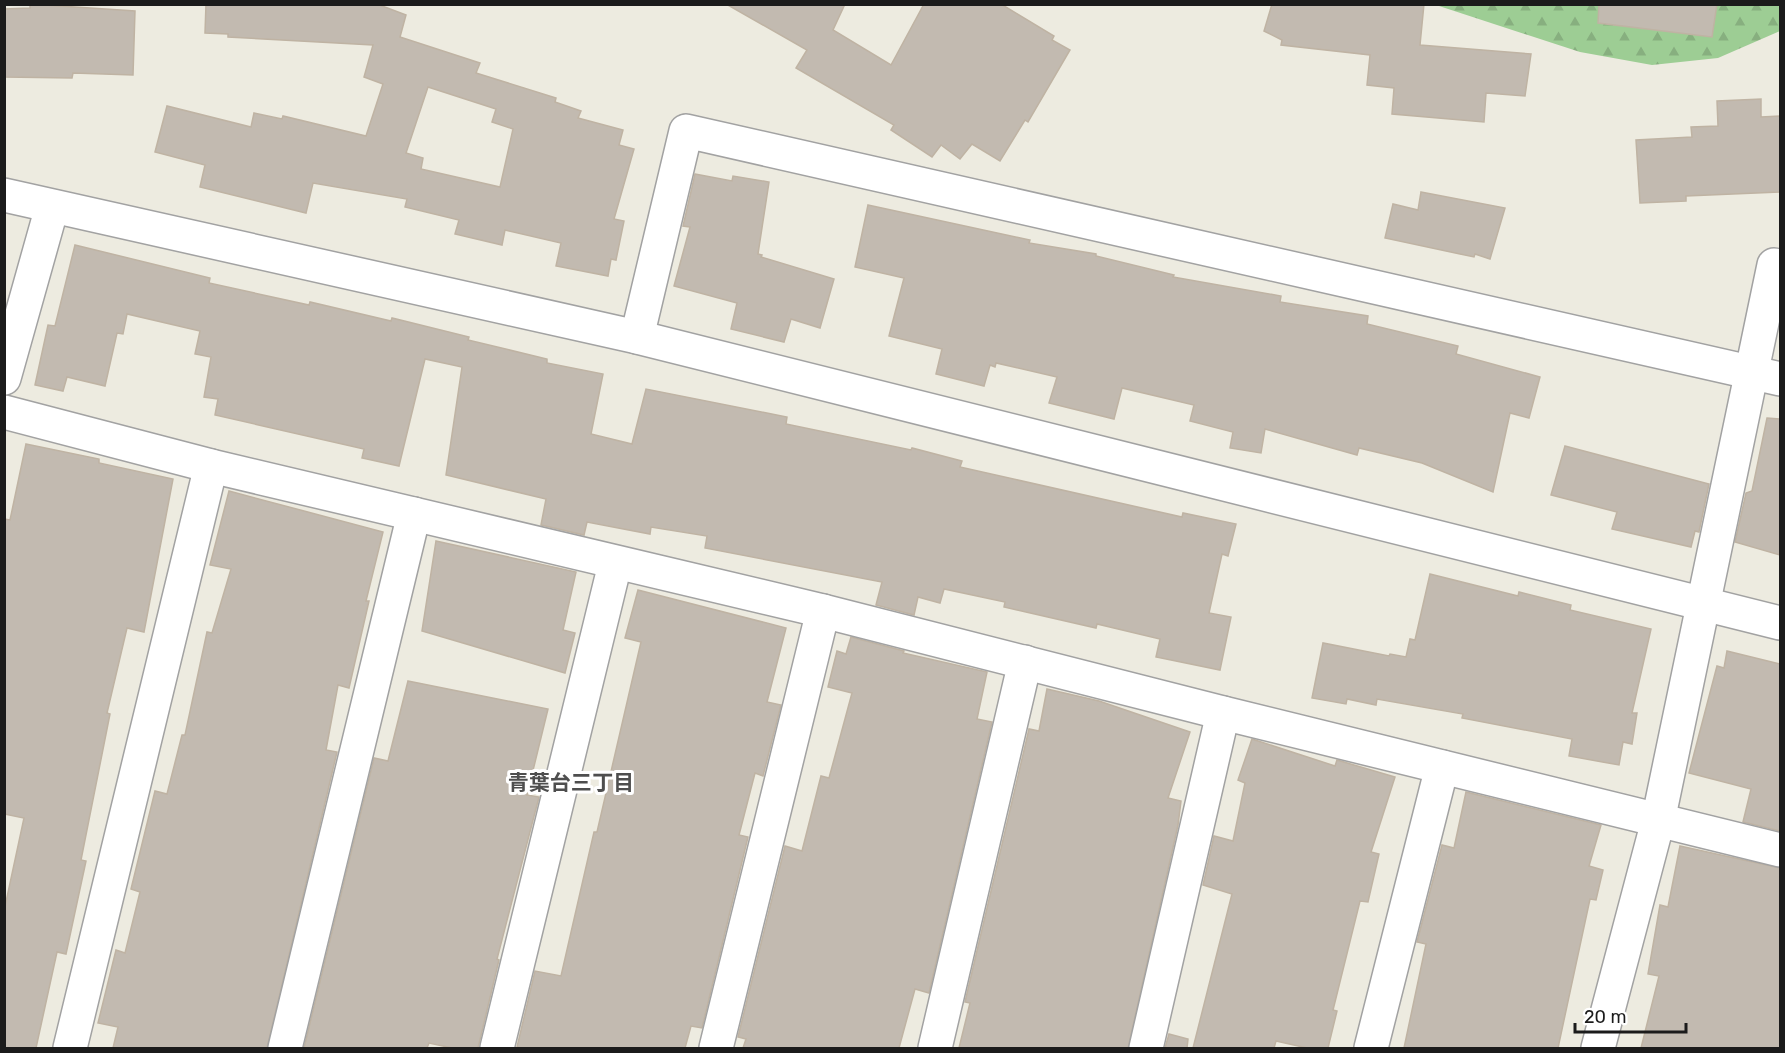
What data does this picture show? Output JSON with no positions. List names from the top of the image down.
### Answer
{
  "districts": ["青葉台三丁目"],
  "scale_bar": "20 m"
}
